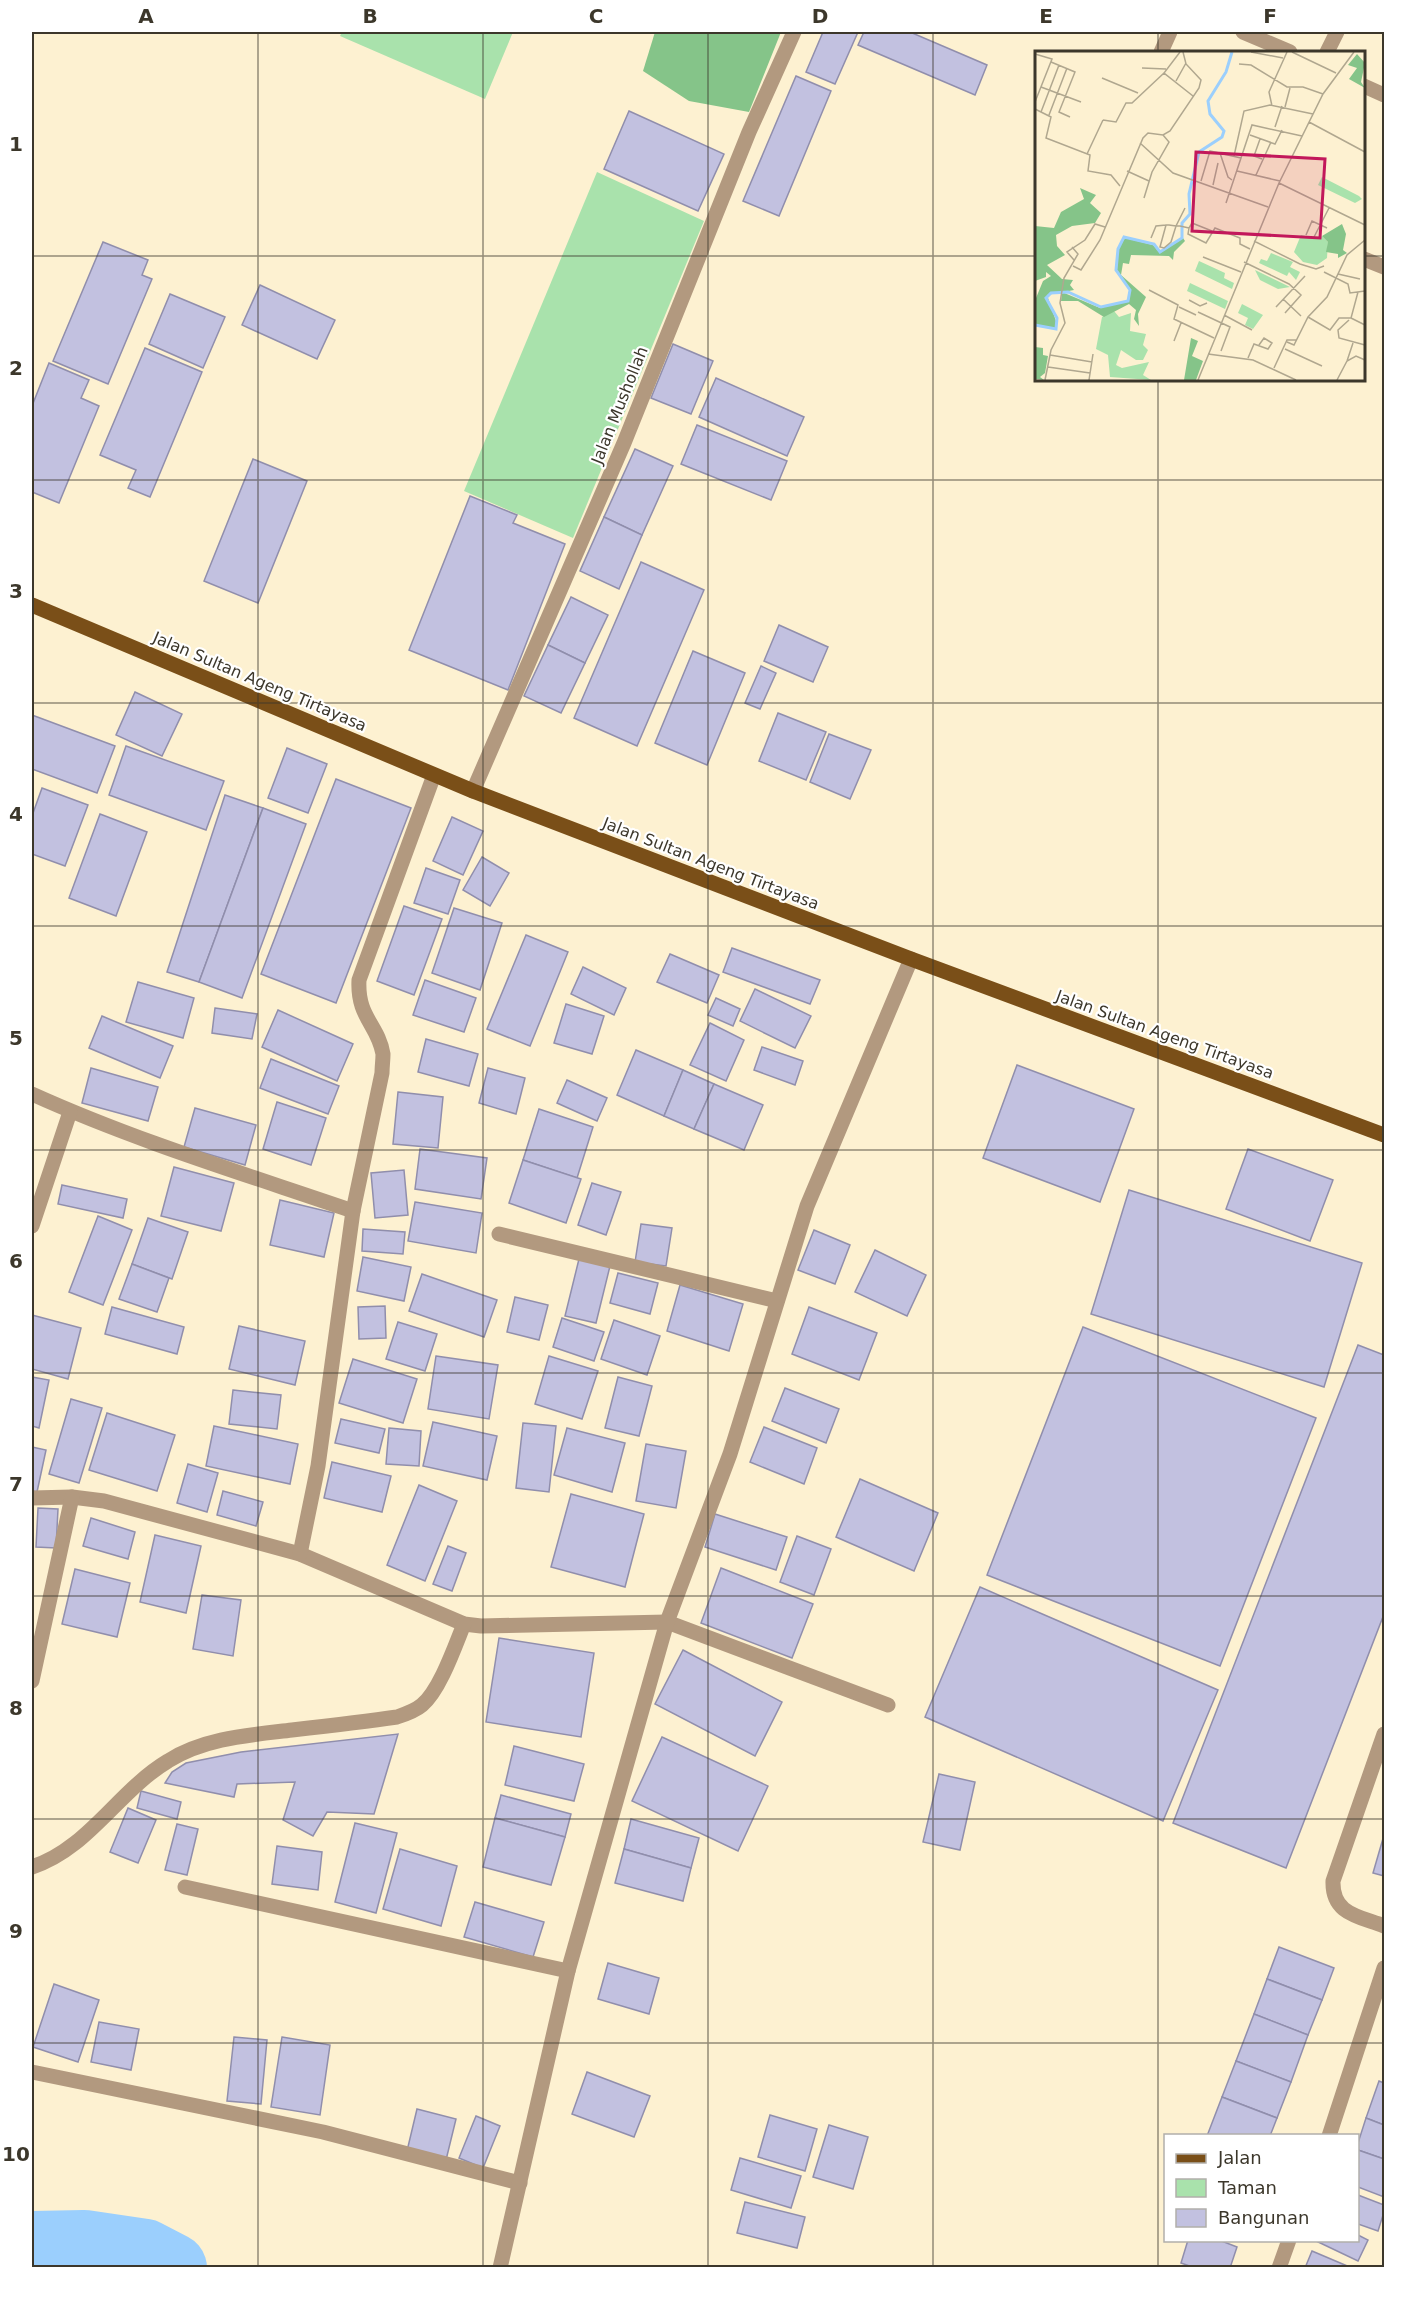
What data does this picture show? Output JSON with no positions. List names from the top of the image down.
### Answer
{
  "streets": {
    "main road": ["Jalan Sultan Ageng Tirtayasa"],
    "street": ["Jalan Mushollah"]
  },
  "crossings": [
    ["Jalan Mushollah", "Jalan Sultan Ageng Tirtayasa"]
  ],
  "legend": ["Jalan", "Taman", "Bangunan"],
  "grid": {
    "columns": [
      "A",
      "B",
      "C",
      "D",
      "E",
      "F"
    ],
    "rows": [
      "1",
      "2",
      "3",
      "4",
      "5",
      "6",
      "7",
      "8",
      "9",
      "10"
    ]
  }
}
